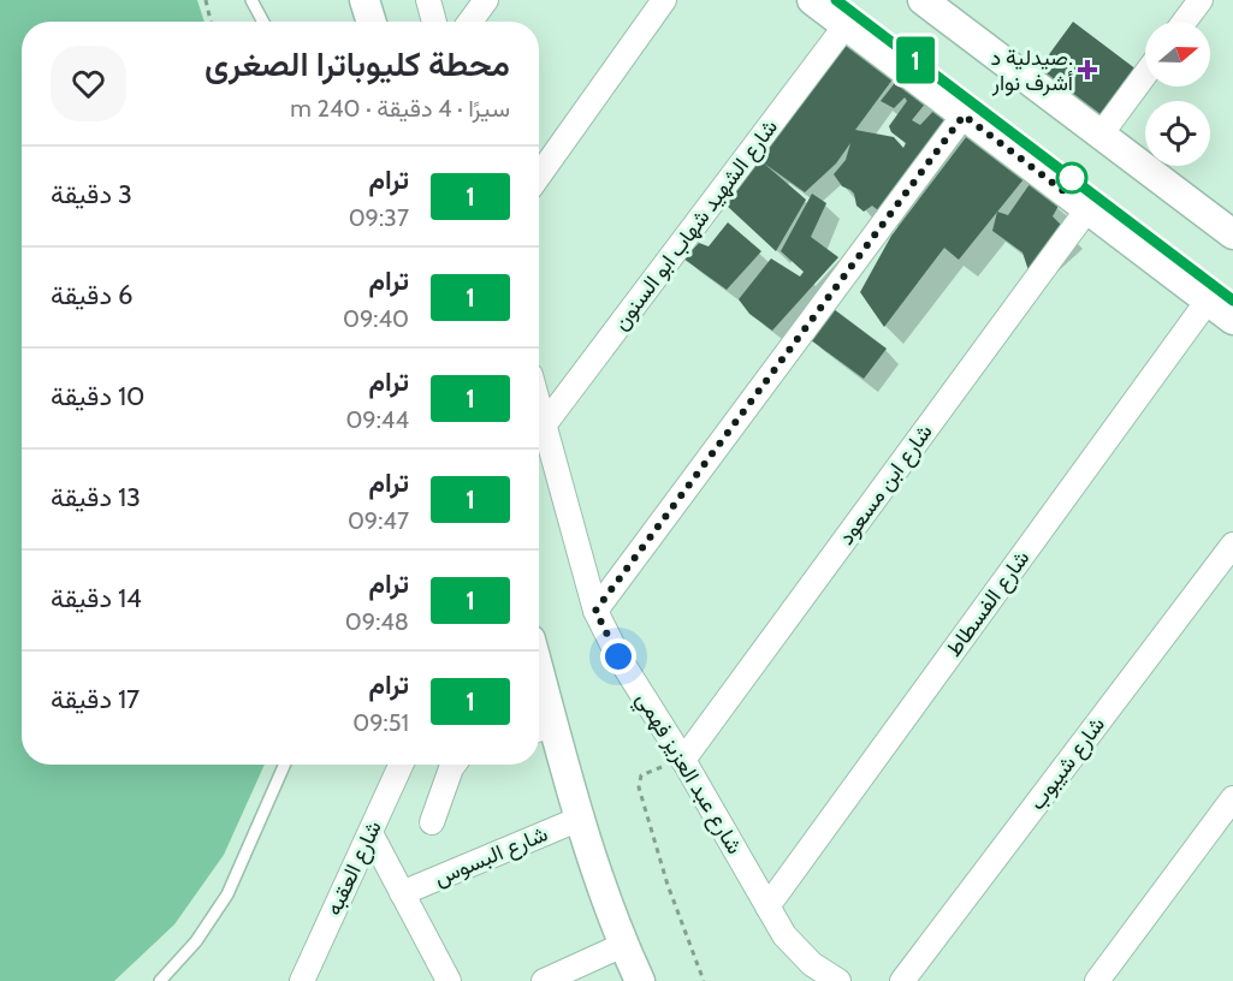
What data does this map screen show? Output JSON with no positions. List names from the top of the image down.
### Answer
{
  "streets": {
    "street": [
      "شارع الشهيد شهاب ابو السنون",
      "شارع ابن مسعود",
      "شارع الفسطاط",
      "شارع شيبوب",
      "شارع عبد العزيز فهمي",
      "شارع البسوس",
      "شارع العقبه"
    ]
  },
  "crossings": [
    ["شارع الشهيد شهاب ابو السنون", "شارع عبد العزيز فهمي"],
    ["شارع ابن مسعود", "شارع عبد العزيز فهمي"],
    ["شارع الفسطاط", "شارع عبد العزيز فهمي"]
  ],
  "places": {
    "health": ["صيدلية د. أشرف نوار"]
  },
  "lines": ["tram line 1"],
  "north": "right",
  "page": {
    "on_map": "1",
    "heading": ["محطة كليوباترا الصغرى", "سيرًا · 4 دقيقة · 240 m"],
    "list": [
      {
        "mark": "1",
        "name": "ترام",
        "note": "09:37",
        "value": "3 دقيقة"
      },
      {
        "mark": "1",
        "name": "ترام",
        "note": "09:40",
        "value": "6 دقيقة"
      },
      {
        "mark": "1",
        "name": "ترام",
        "note": "09:44",
        "value": "10 دقيقة"
      },
      {
        "mark": "1",
        "name": "ترام",
        "note": "09:47",
        "value": "13 دقيقة"
      },
      {
        "mark": "1",
        "name": "ترام",
        "note": "09:48",
        "value": "14 دقيقة"
      },
      {
        "mark": "1",
        "name": "ترام",
        "note": "09:51",
        "value": "17 دقيقة"
      }
    ]
  }
}
